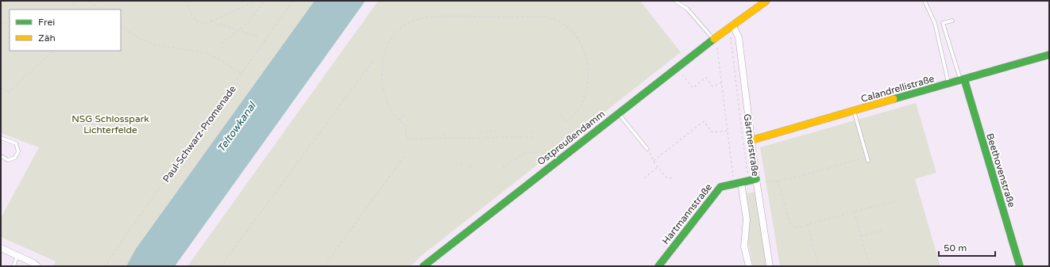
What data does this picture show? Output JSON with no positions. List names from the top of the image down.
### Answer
{
  "streets": {
    "street": [
      "Calandrellistraße",
      "Ostpreußendamm",
      "Gärtnerstraße",
      "Beethovenstraße",
      "Hartmannstraße"
    ],
    "path": ["Paul-Schwarz-Promenade"]
  },
  "crossings": [
    ["Calandrellistraße", "Gärtnerstraße"],
    ["Calandrellistraße", "Beethovenstraße"],
    ["Ostpreußendamm", "Gärtnerstraße"],
    ["Gärtnerstraße", "Hartmannstraße"]
  ],
  "water": ["Teltowkanal"],
  "parks": ["NSG Schlosspark Lichterfelde"],
  "legend": ["Frei", "Zäh"],
  "scale_bar": "50 m"
}
